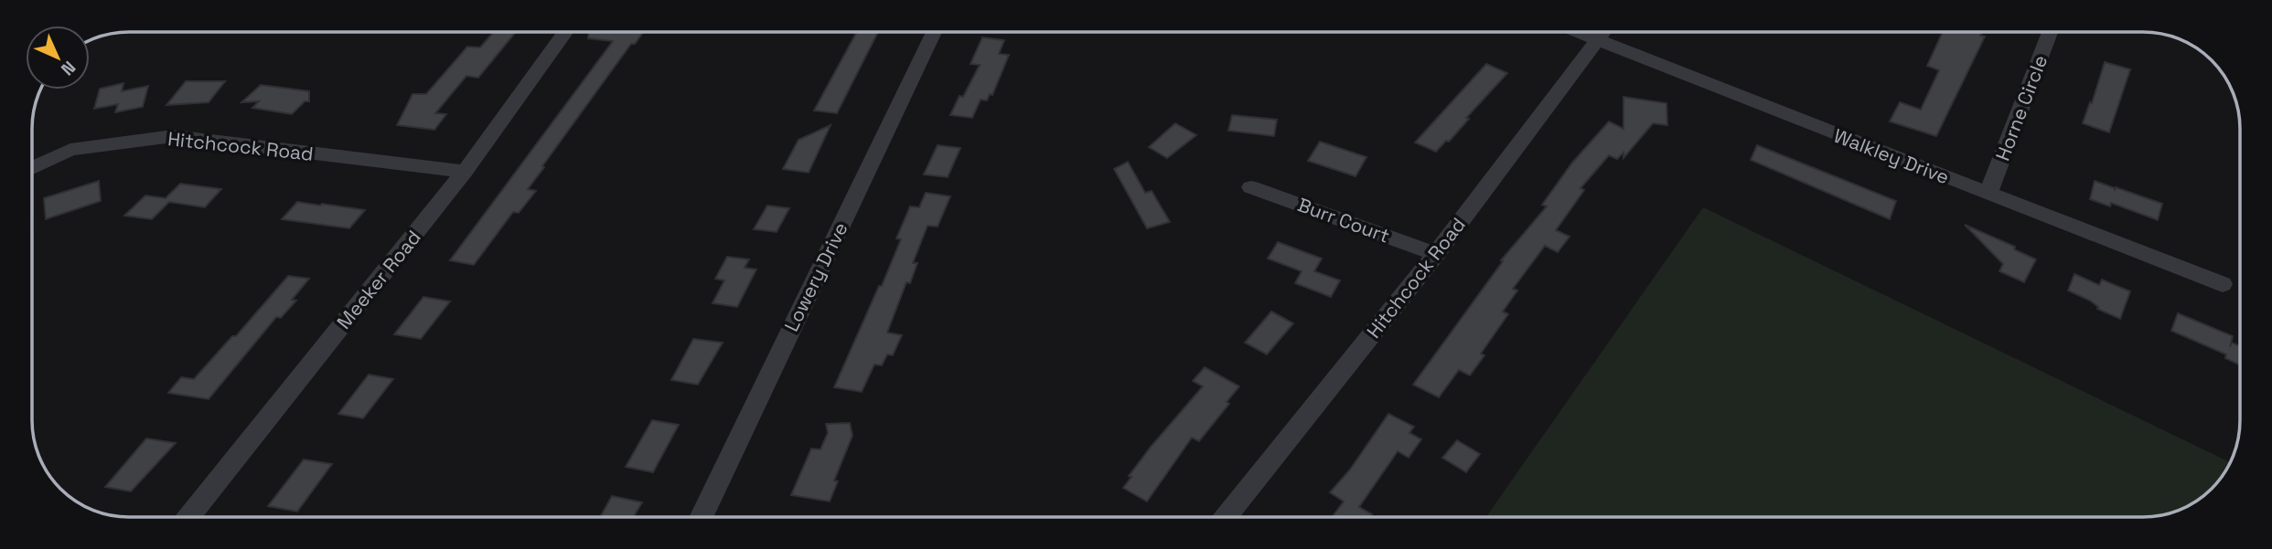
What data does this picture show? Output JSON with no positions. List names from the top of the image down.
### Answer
{
  "streets": {
    "street": [
      "Horne Circle",
      "Hitchcock Road",
      "Walkley Drive",
      "Burr Court",
      "Lowery Drive",
      "Meeker Road"
    ]
  },
  "crossings": [
    ["Horne Circle", "Walkley Drive"],
    ["Hitchcock Road", "Burr Court"],
    ["Hitchcock Road", "Meeker Road"]
  ],
  "north": "bottom right"
}
